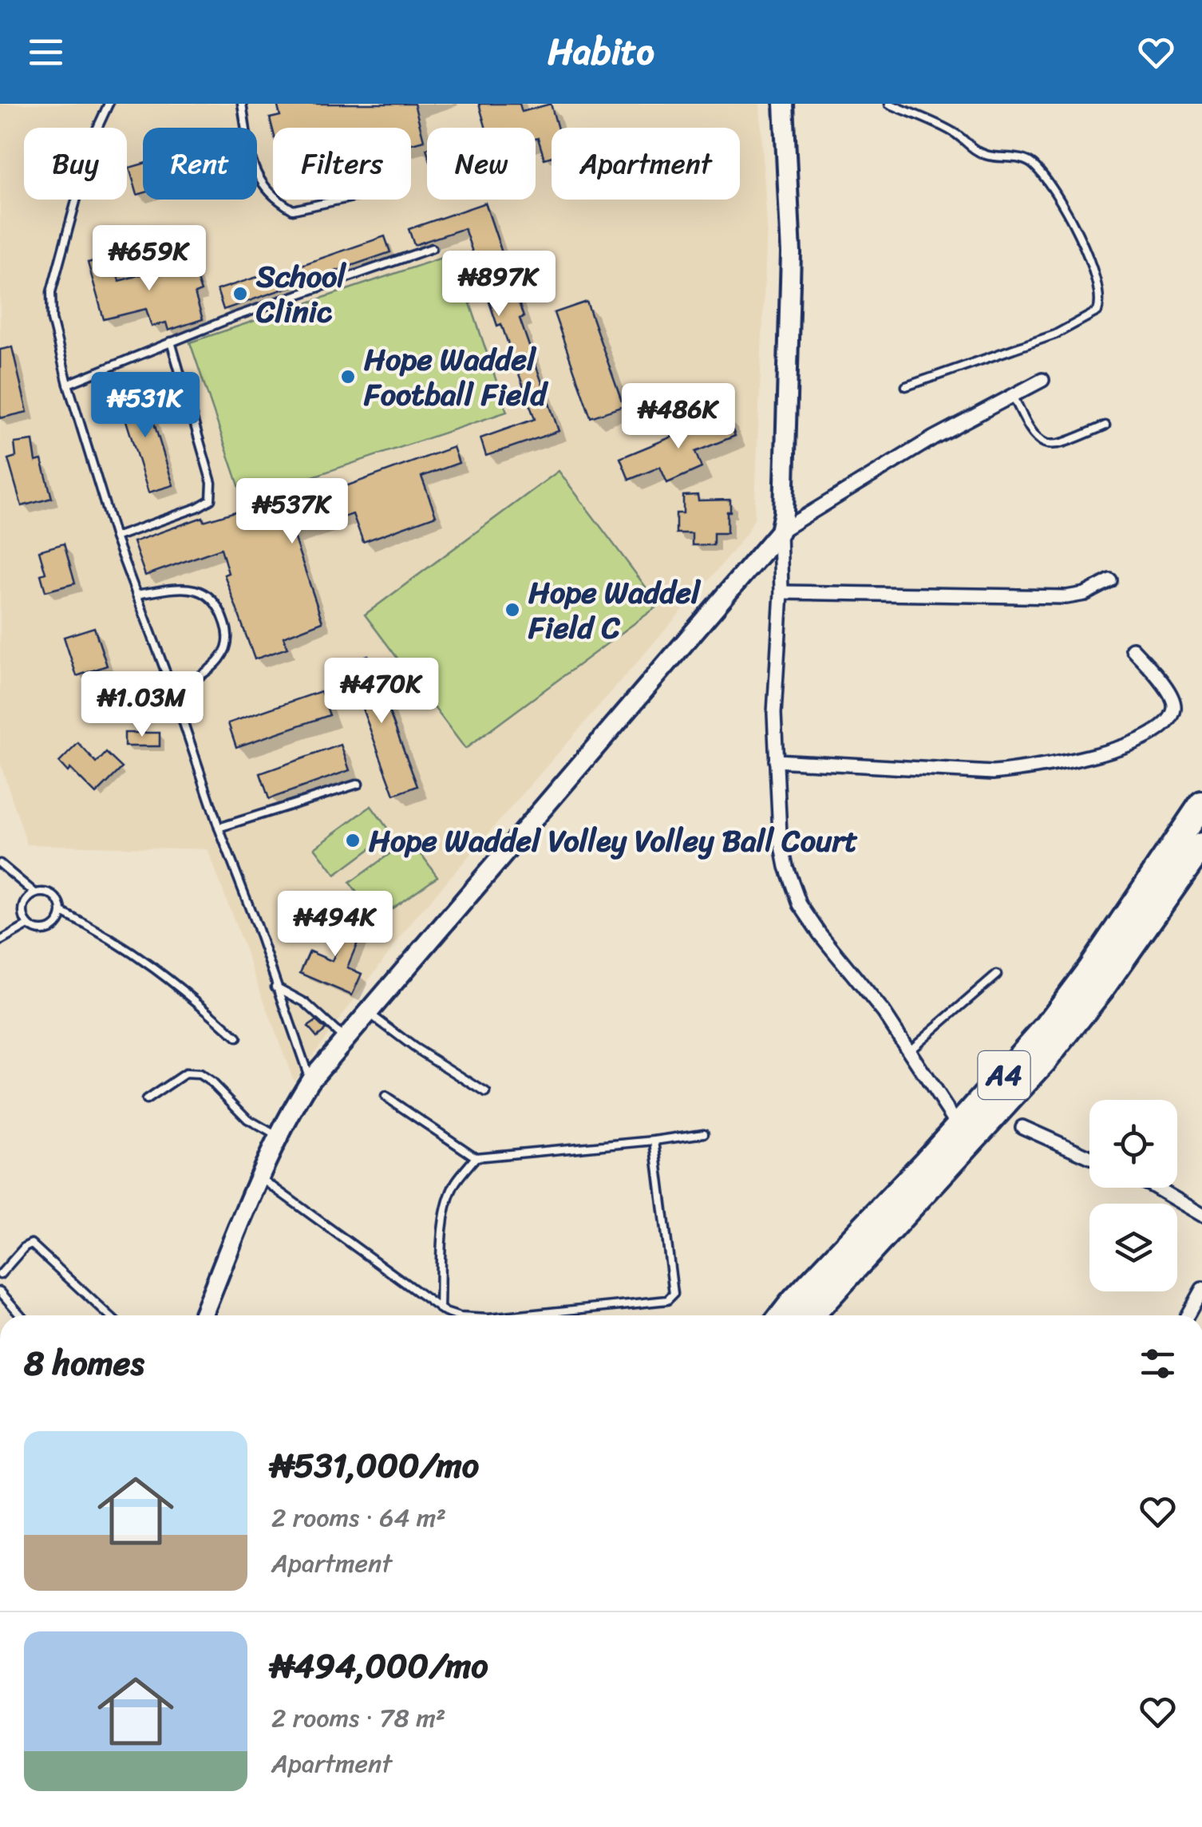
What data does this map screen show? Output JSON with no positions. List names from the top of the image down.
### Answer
{
  "streets": {
    "highway": ["A4"]
  },
  "places": [
    "School Clinic",
    "Hope Waddel Football Field",
    "Hope Waddel Field C",
    "Hope Waddel Volley Volley Ball Court"
  ],
  "page": {
    "header": "Habito",
    "chip": [
      "Buy",
      "Rent",
      "Filters",
      "New",
      "Apartment"
    ],
    "price": [
      "₦659K",
      "₦897K",
      "₦531K",
      "₦486K",
      "₦537K",
      "₦470K",
      "₦1.03M",
      "₦494K"
    ],
    "heading": "8 homes",
    "list": [
      {
        "name": "₦531,000/mo",
        "note": "2 rooms · 64 m² · Apartment"
      },
      {
        "name": "₦494,000/mo",
        "note": "2 rooms · 78 m² · Apartment"
      }
    ]
  }
}
